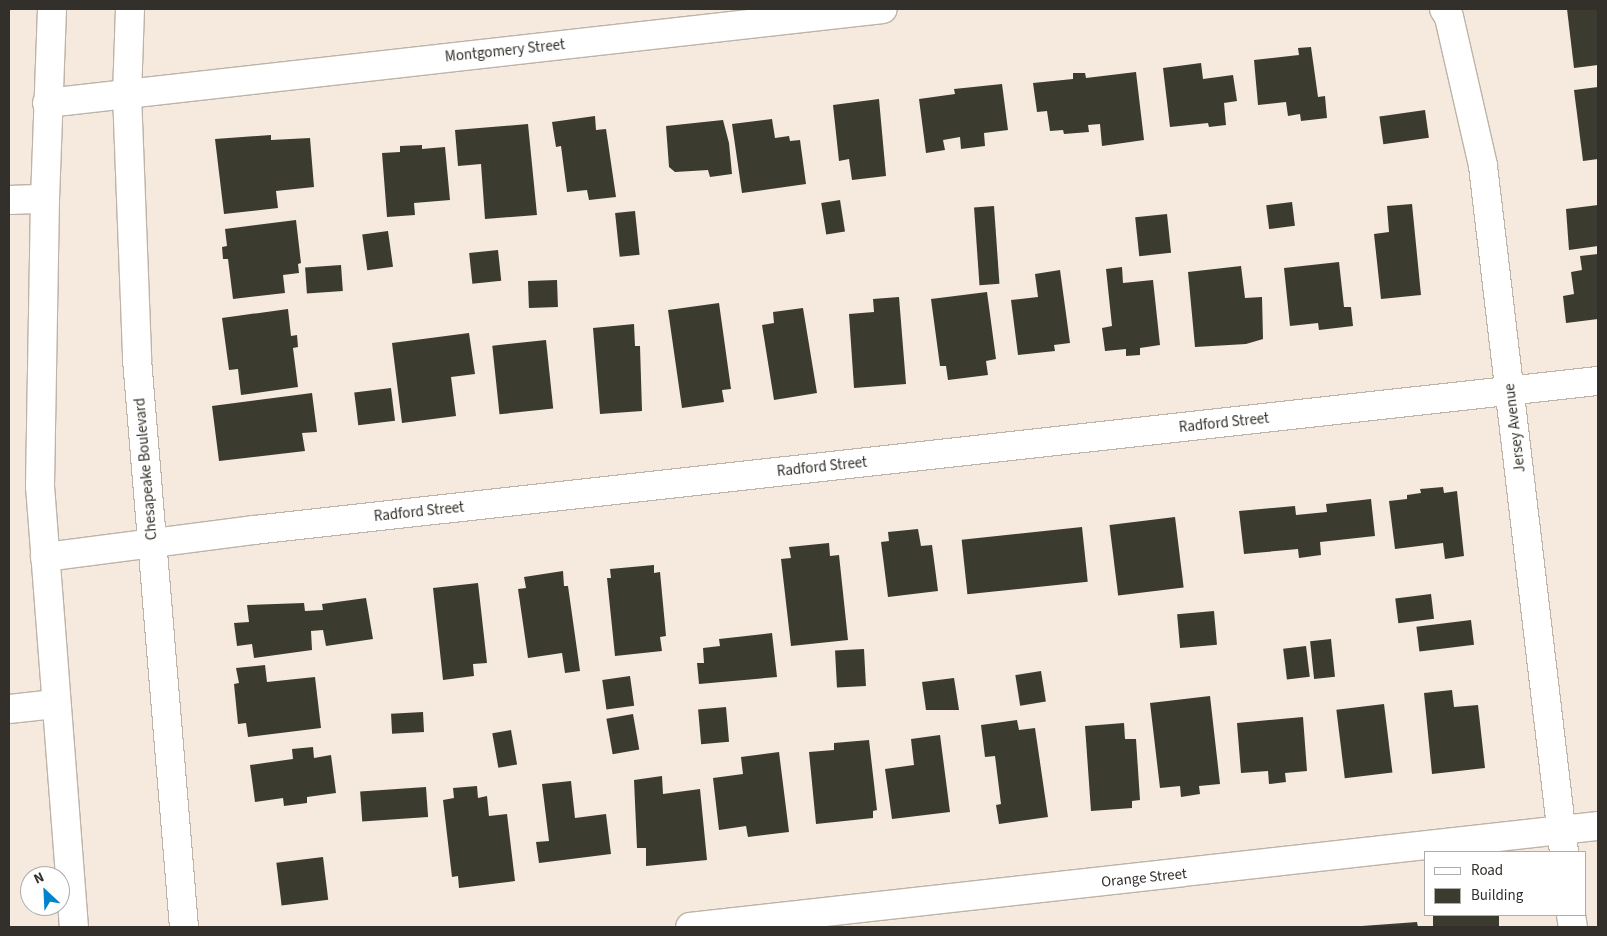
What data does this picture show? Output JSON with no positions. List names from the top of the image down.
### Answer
{
  "streets": {
    "street": [
      "Montgomery Street",
      "Radford Street",
      "Jersey Avenue",
      "Chesapeake Boulevard",
      "Orange Street"
    ]
  },
  "crossings": [
    ["Montgomery Street", "Chesapeake Boulevard"],
    ["Radford Street", "Jersey Avenue"],
    ["Radford Street", "Chesapeake Boulevard"],
    ["Jersey Avenue", "Orange Street"]
  ],
  "legend": ["Road", "Building"],
  "north": "top left"
}
